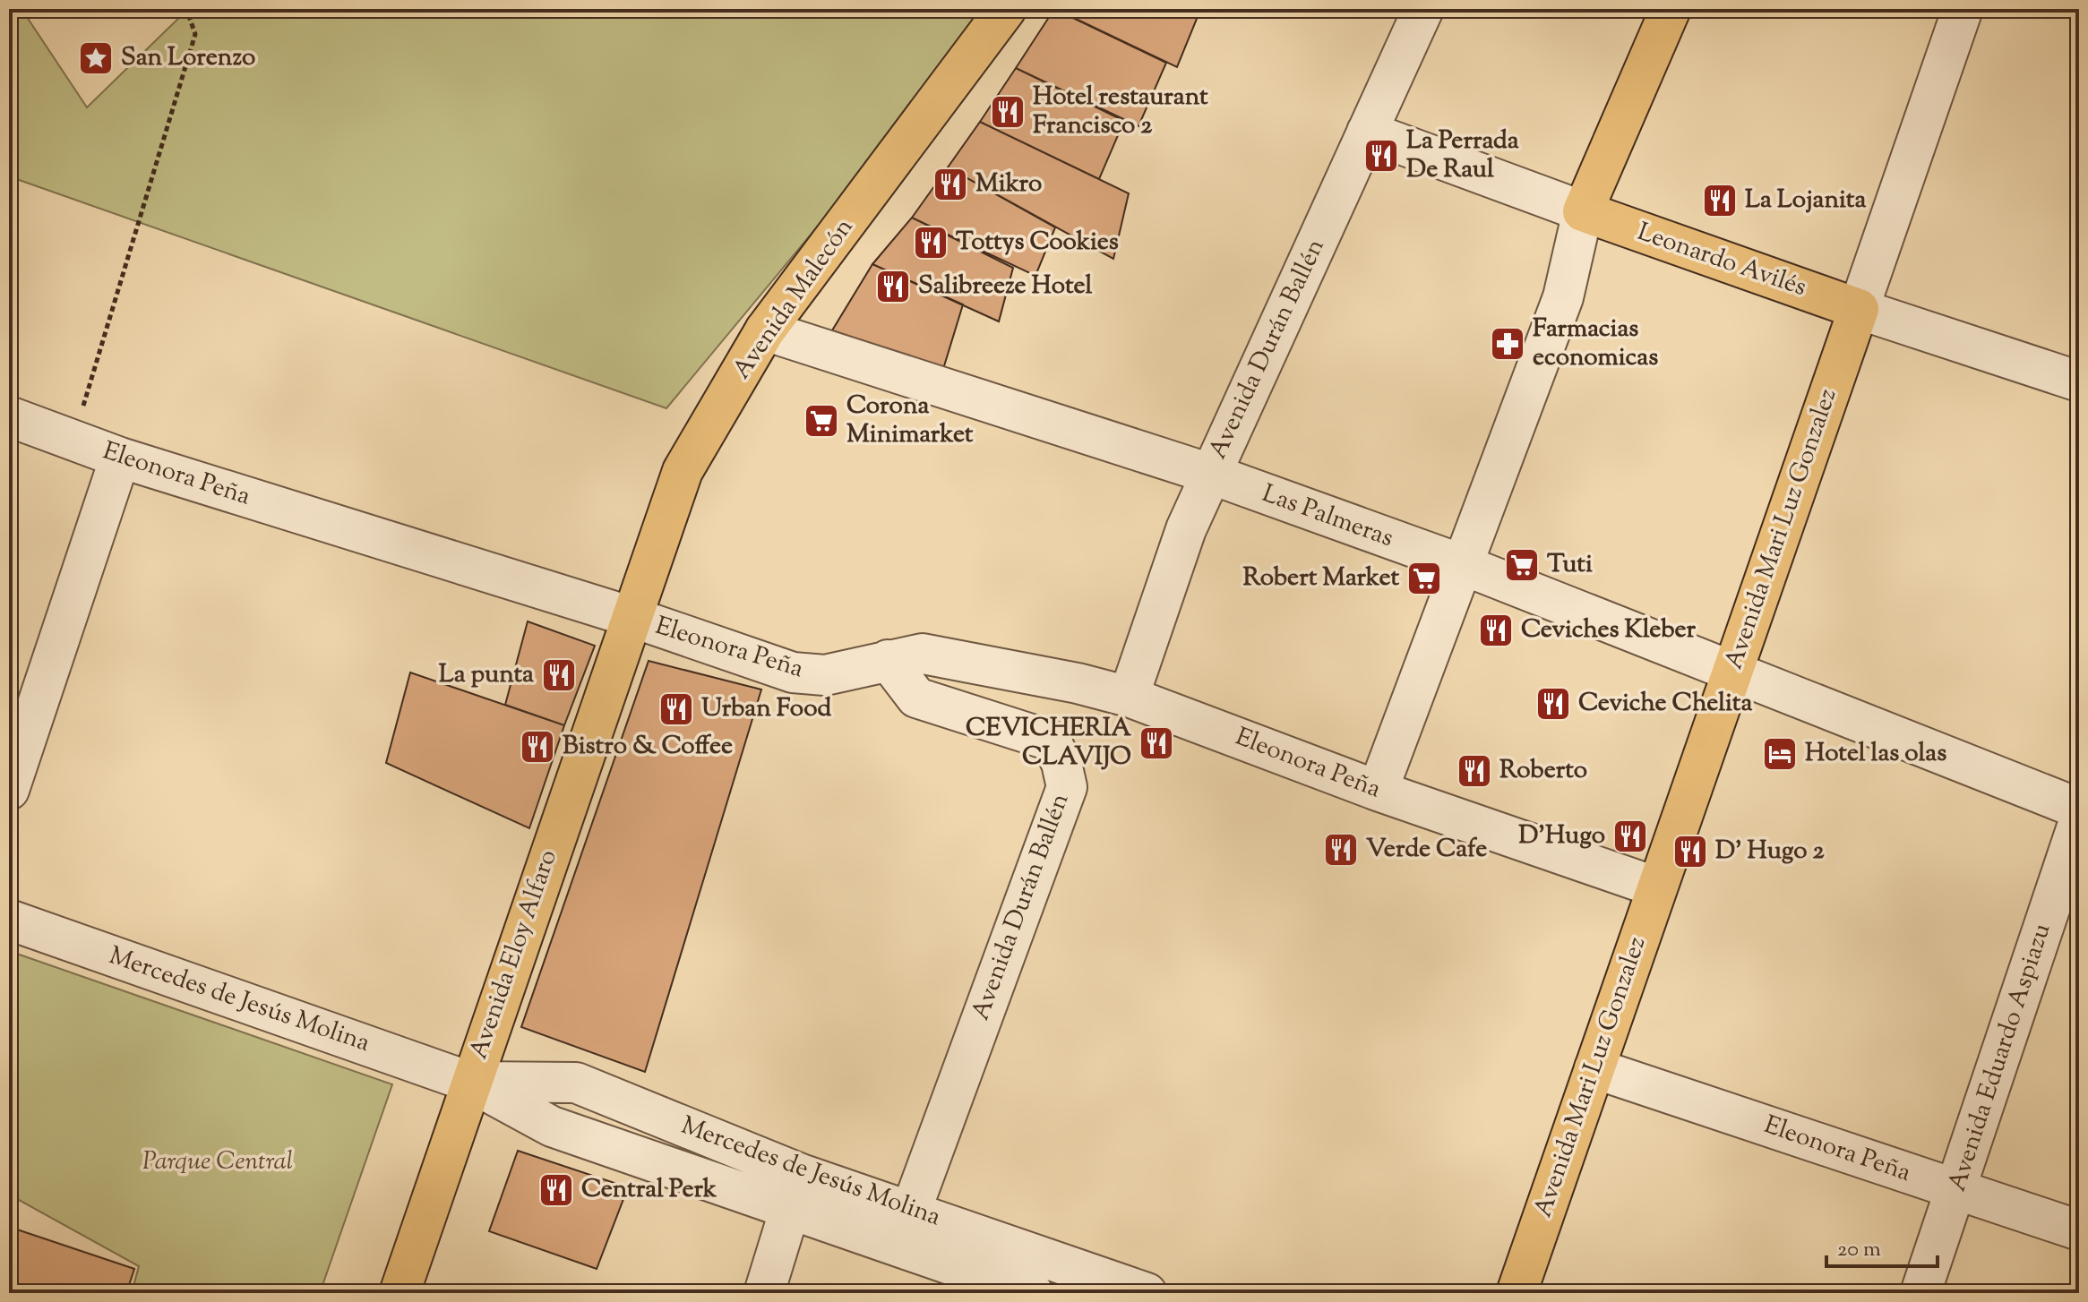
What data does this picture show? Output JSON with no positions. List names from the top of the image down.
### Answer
{
  "streets": {
    "main road": [
      "Leonardo Avilés",
      "Avenida Malecón",
      "Avenida Mari Luz Gonzalez",
      "Avenida Eloy Alfaro"
    ],
    "street": [
      "Avenida Durán Ballén",
      "Eleonora Peña",
      "Las Palmeras",
      "Mercedes de Jesús Molina",
      "Avenida Eduardo Aspiazu"
    ]
  },
  "crossings": [
    ["Leonardo Avilés", "Avenida Durán Ballén"],
    ["Leonardo Avilés", "Avenida Mari Luz Gonzalez"],
    ["Avenida Malecón", "Eleonora Peña"],
    ["Avenida Malecón", "Las Palmeras"],
    ["Avenida Malecón", "Avenida Eloy Alfaro"],
    ["Avenida Durán Ballén", "Eleonora Peña"],
    ["Avenida Durán Ballén", "Las Palmeras"],
    ["Avenida Durán Ballén", "Mercedes de Jesús Molina"],
    ["Eleonora Peña", "Avenida Mari Luz Gonzalez"],
    ["Eleonora Peña", "Avenida Eloy Alfaro"],
    ["Eleonora Peña", "Avenida Eduardo Aspiazu"],
    ["Las Palmeras", "Avenida Mari Luz Gonzalez"],
    ["Avenida Eloy Alfaro", "Mercedes de Jesús Molina"]
  ],
  "parks": ["Parque Central"],
  "places": {
    "place": ["San Lorenzo"],
    "restaurant": [
      "Hotel restaurant Francisco 2",
      "La Perrada De Raul",
      "Mikro",
      "La Lojanita",
      "Tottys Cookies",
      "Salibreeze Hotel",
      "Ceviches Kleber",
      "La punta",
      "Ceviche Chelita",
      "Urban Food",
      "CEVICHERIA CLAVIJO",
      "Bistro & Coffee",
      "Roberto",
      "D'Hugo",
      "Verde Cafe",
      "D' Hugo 2",
      "Central Perk"
    ],
    "pharmacy": ["Farmacias economicas"],
    "supermarket": ["Corona Minimarket", "Tuti", "Robert Market"],
    "hotel": ["Hotel las olas"]
  },
  "scale_bar": "20 m"
}
